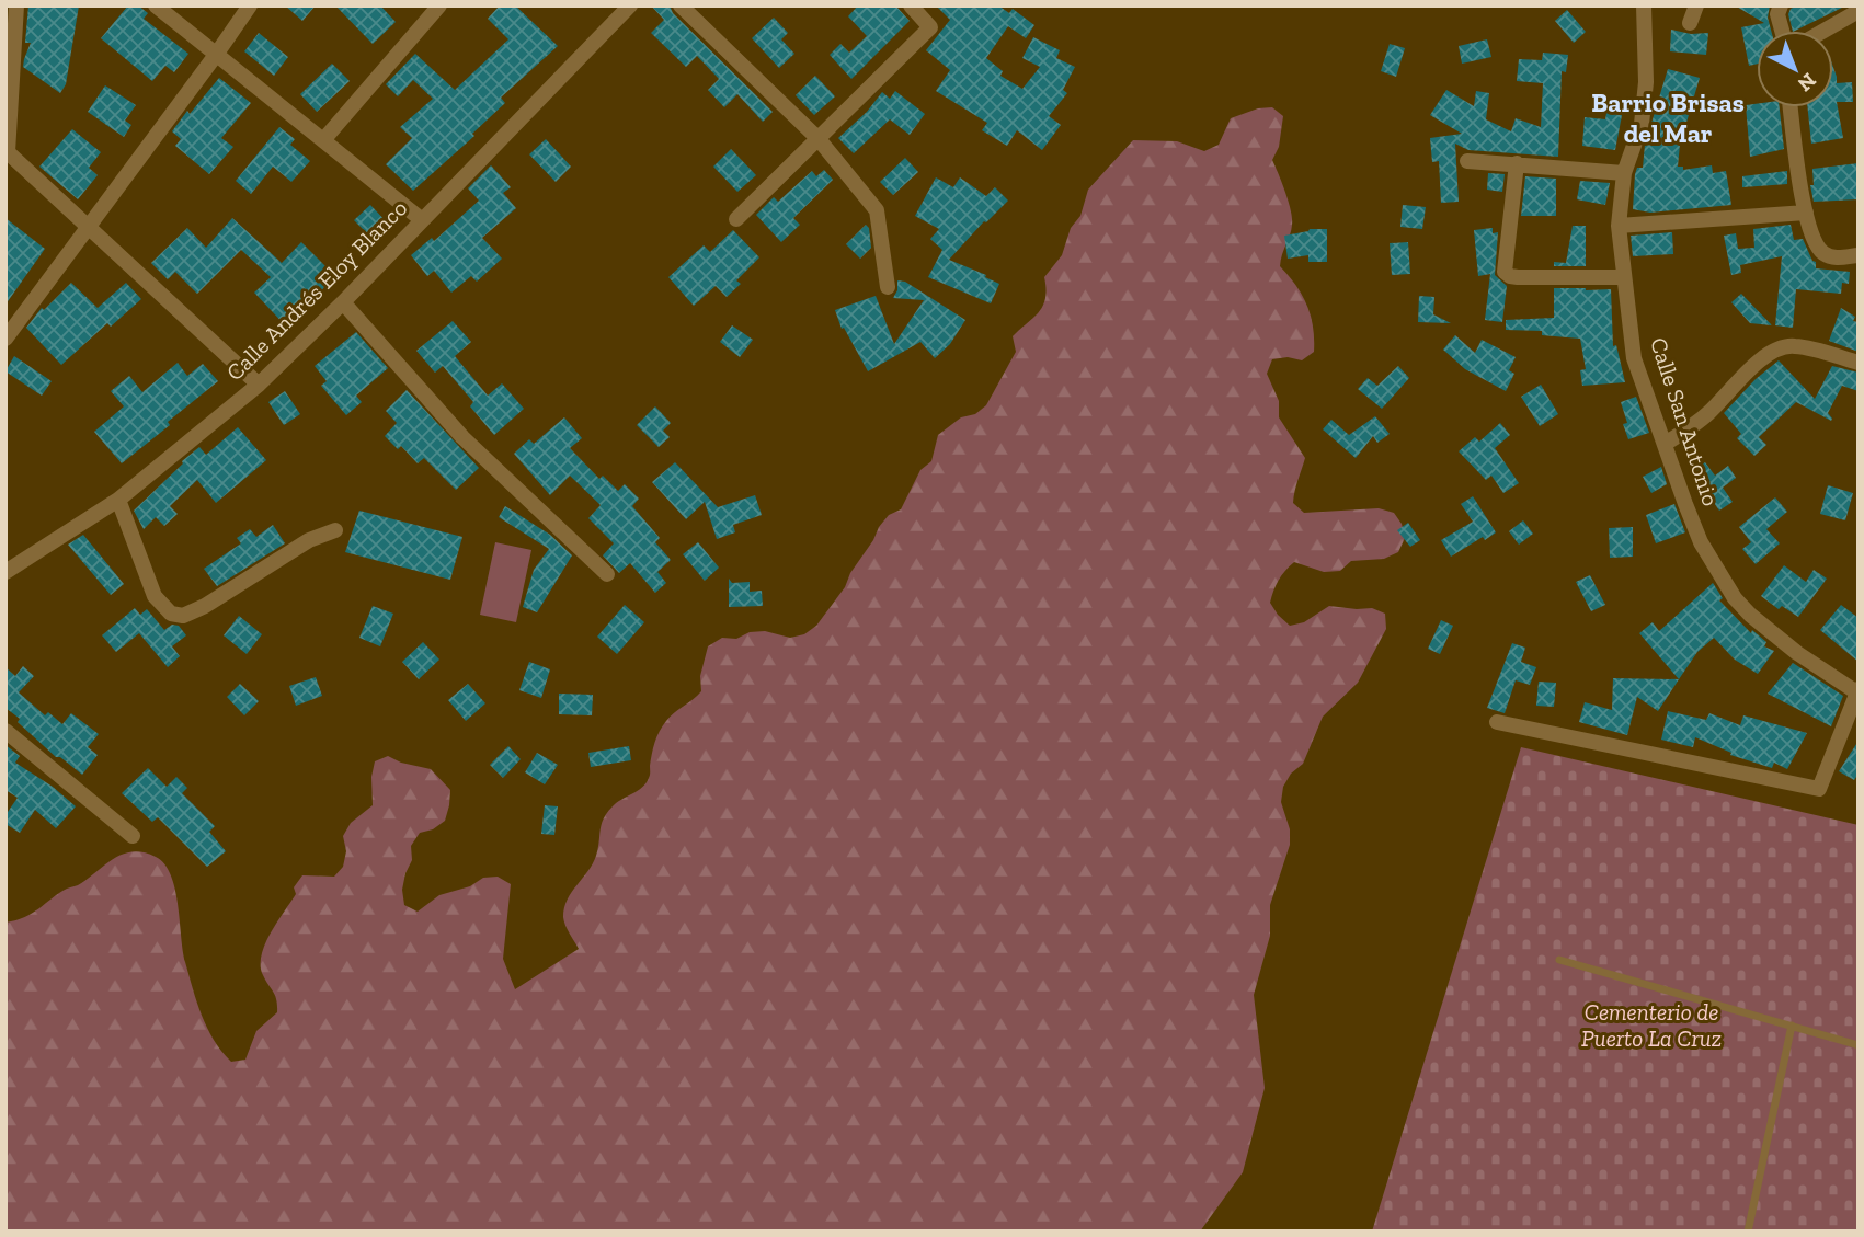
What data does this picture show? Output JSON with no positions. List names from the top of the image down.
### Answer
{
  "streets": {
    "street": ["Calle Andrés Eloy Blanco", "Calle San Antonio"]
  },
  "districts": ["Barrio Brisas del Mar"],
  "parks": ["Cementerio de Puerto La Cruz"],
  "north": "bottom right"
}
